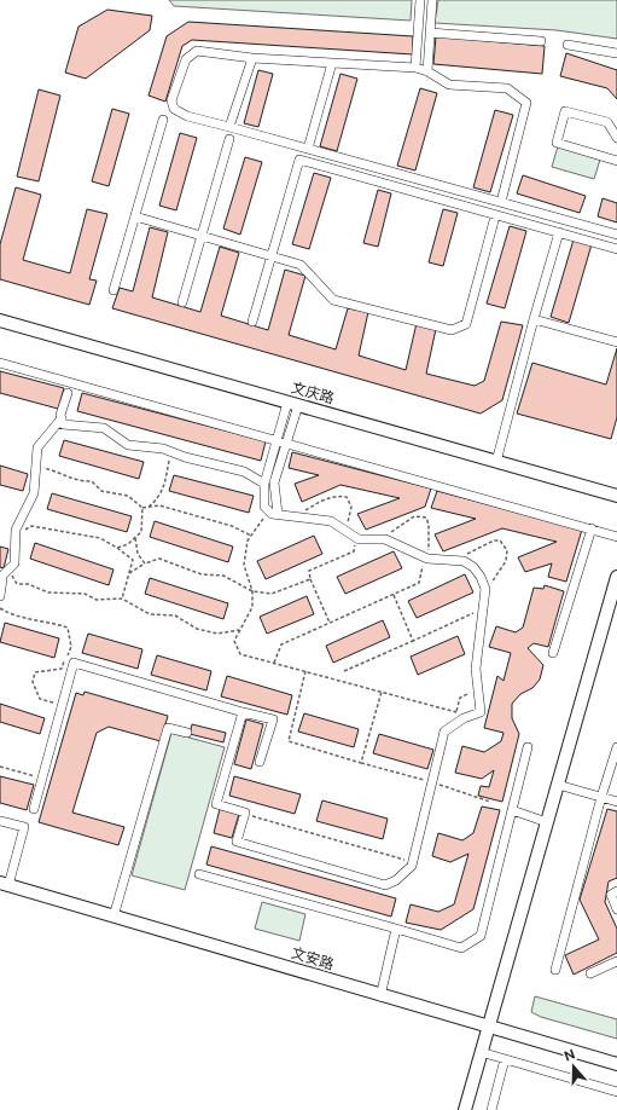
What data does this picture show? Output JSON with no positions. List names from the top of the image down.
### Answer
{
  "streets": {
    "street": ["文庆路", "文安路"]
  },
  "north": "top"
}
